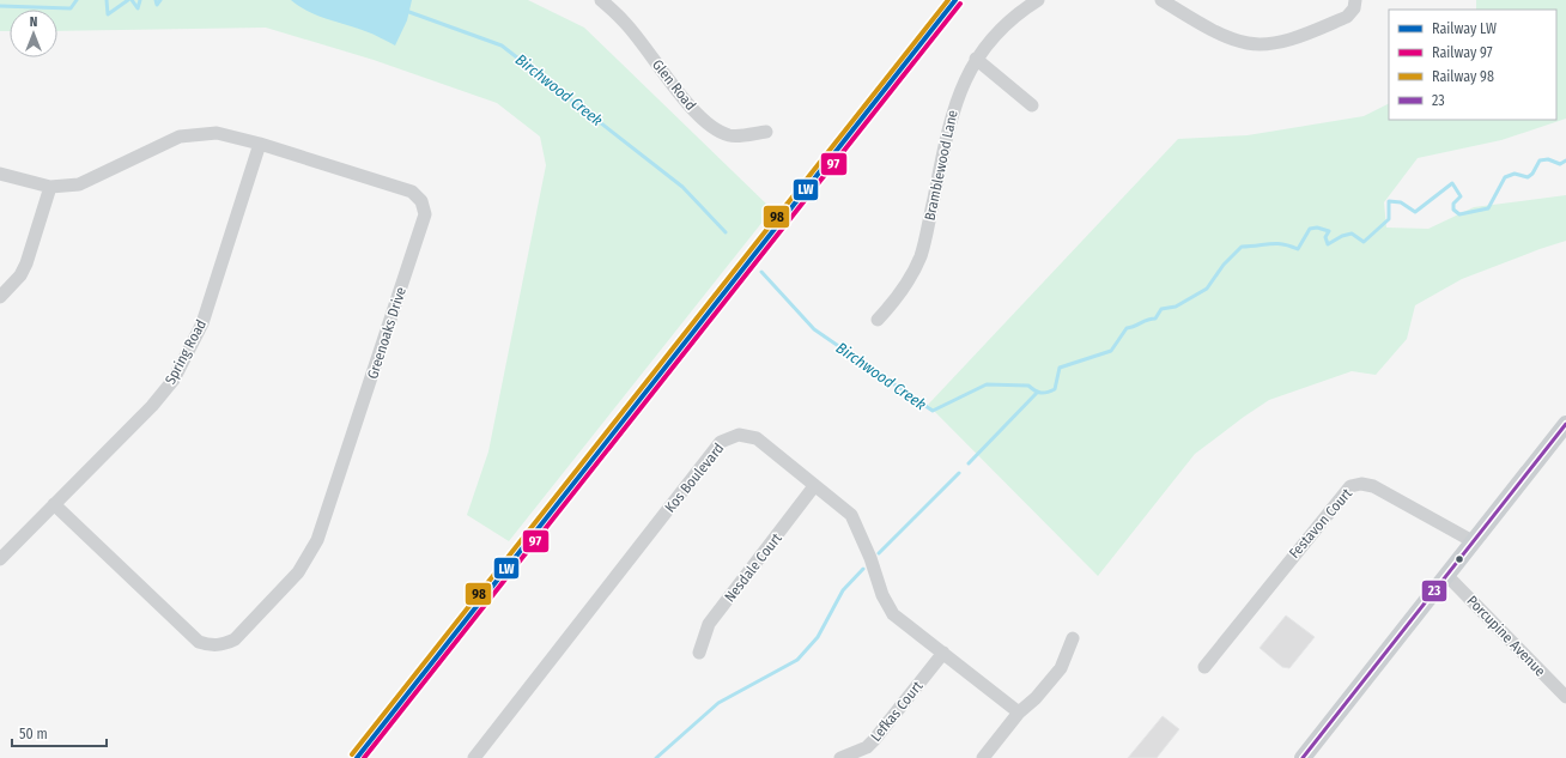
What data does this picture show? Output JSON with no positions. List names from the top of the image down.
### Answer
{
  "streets": {
    "street": [
      "Glen Road",
      "Bramblewood Lane",
      "Greenoaks Drive",
      "Spring Road",
      "Kos Boulevard",
      "Festavon Court",
      "Nesdale Court",
      "Porcupine Avenue",
      "Lefkas Court"
    ]
  },
  "crossings": [
    ["Greenoaks Drive", "Spring Road"],
    ["Kos Boulevard", "Nesdale Court"],
    ["Kos Boulevard", "Lefkas Court"]
  ],
  "water": ["Birchwood Creek"],
  "lines": [
    "rail line LW",
    "rail line 98",
    "rail line 97",
    "transit line 23"
  ],
  "legend": [
    "Railway LW",
    "Railway 97",
    "Railway 98",
    "23"
  ],
  "scale_bar": "50 m",
  "north": "top"
}
